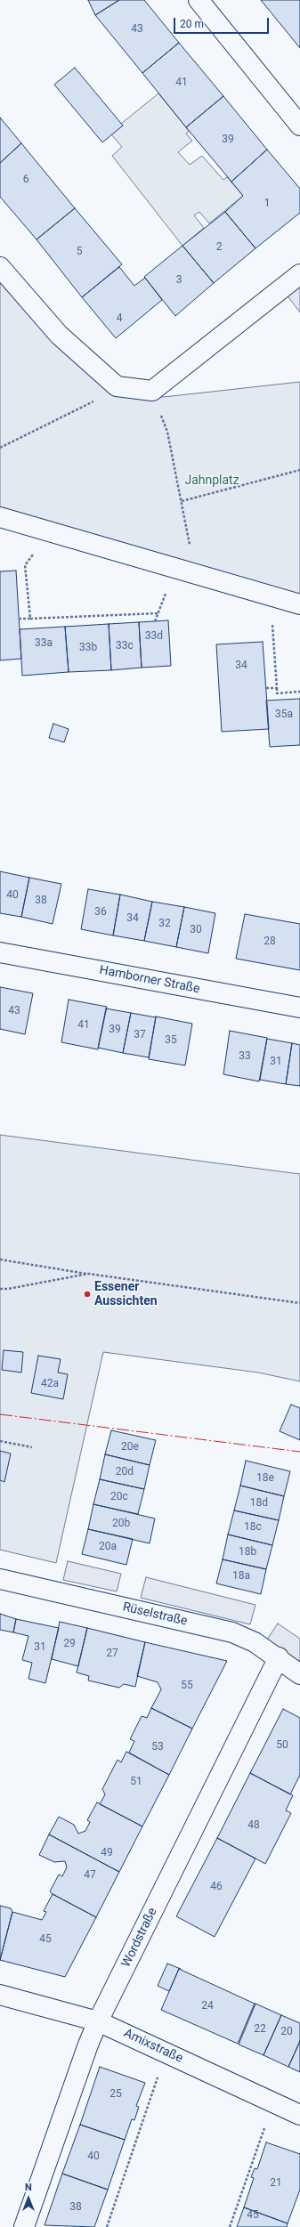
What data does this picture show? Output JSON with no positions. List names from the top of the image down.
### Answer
{
  "streets": {
    "street": [
      "Hamborner Straße",
      "Rüselstraße",
      "Wordstraße",
      "Amixstraße"
    ]
  },
  "crossings": [
    ["Rüselstraße", "Wordstraße"],
    ["Wordstraße", "Amixstraße"]
  ],
  "parks": ["Jahnplatz"],
  "places": ["Essener Aussichten"],
  "house_numbers": [
    "43",
    "41",
    "39",
    "6",
    "1",
    "2",
    "5",
    "3",
    "4",
    "33d",
    "33a",
    "33c",
    "33b",
    "34",
    "35a",
    "40",
    "38",
    "36",
    "34",
    "32",
    "30",
    "28",
    "43",
    "41",
    "39",
    "37",
    "35",
    "33",
    "31",
    "42a",
    "20e",
    "20d",
    "18e",
    "20c",
    "18d",
    "20b",
    "18c",
    "20a",
    "18b",
    "18a",
    "29",
    "31",
    "27",
    "55",
    "50",
    "53",
    "51",
    "48",
    "49",
    "47",
    "46",
    "45",
    "24",
    "22",
    "20",
    "25",
    "40",
    "21",
    "38",
    "45"
  ],
  "scale_bar": "20 m",
  "north": "top"
}
